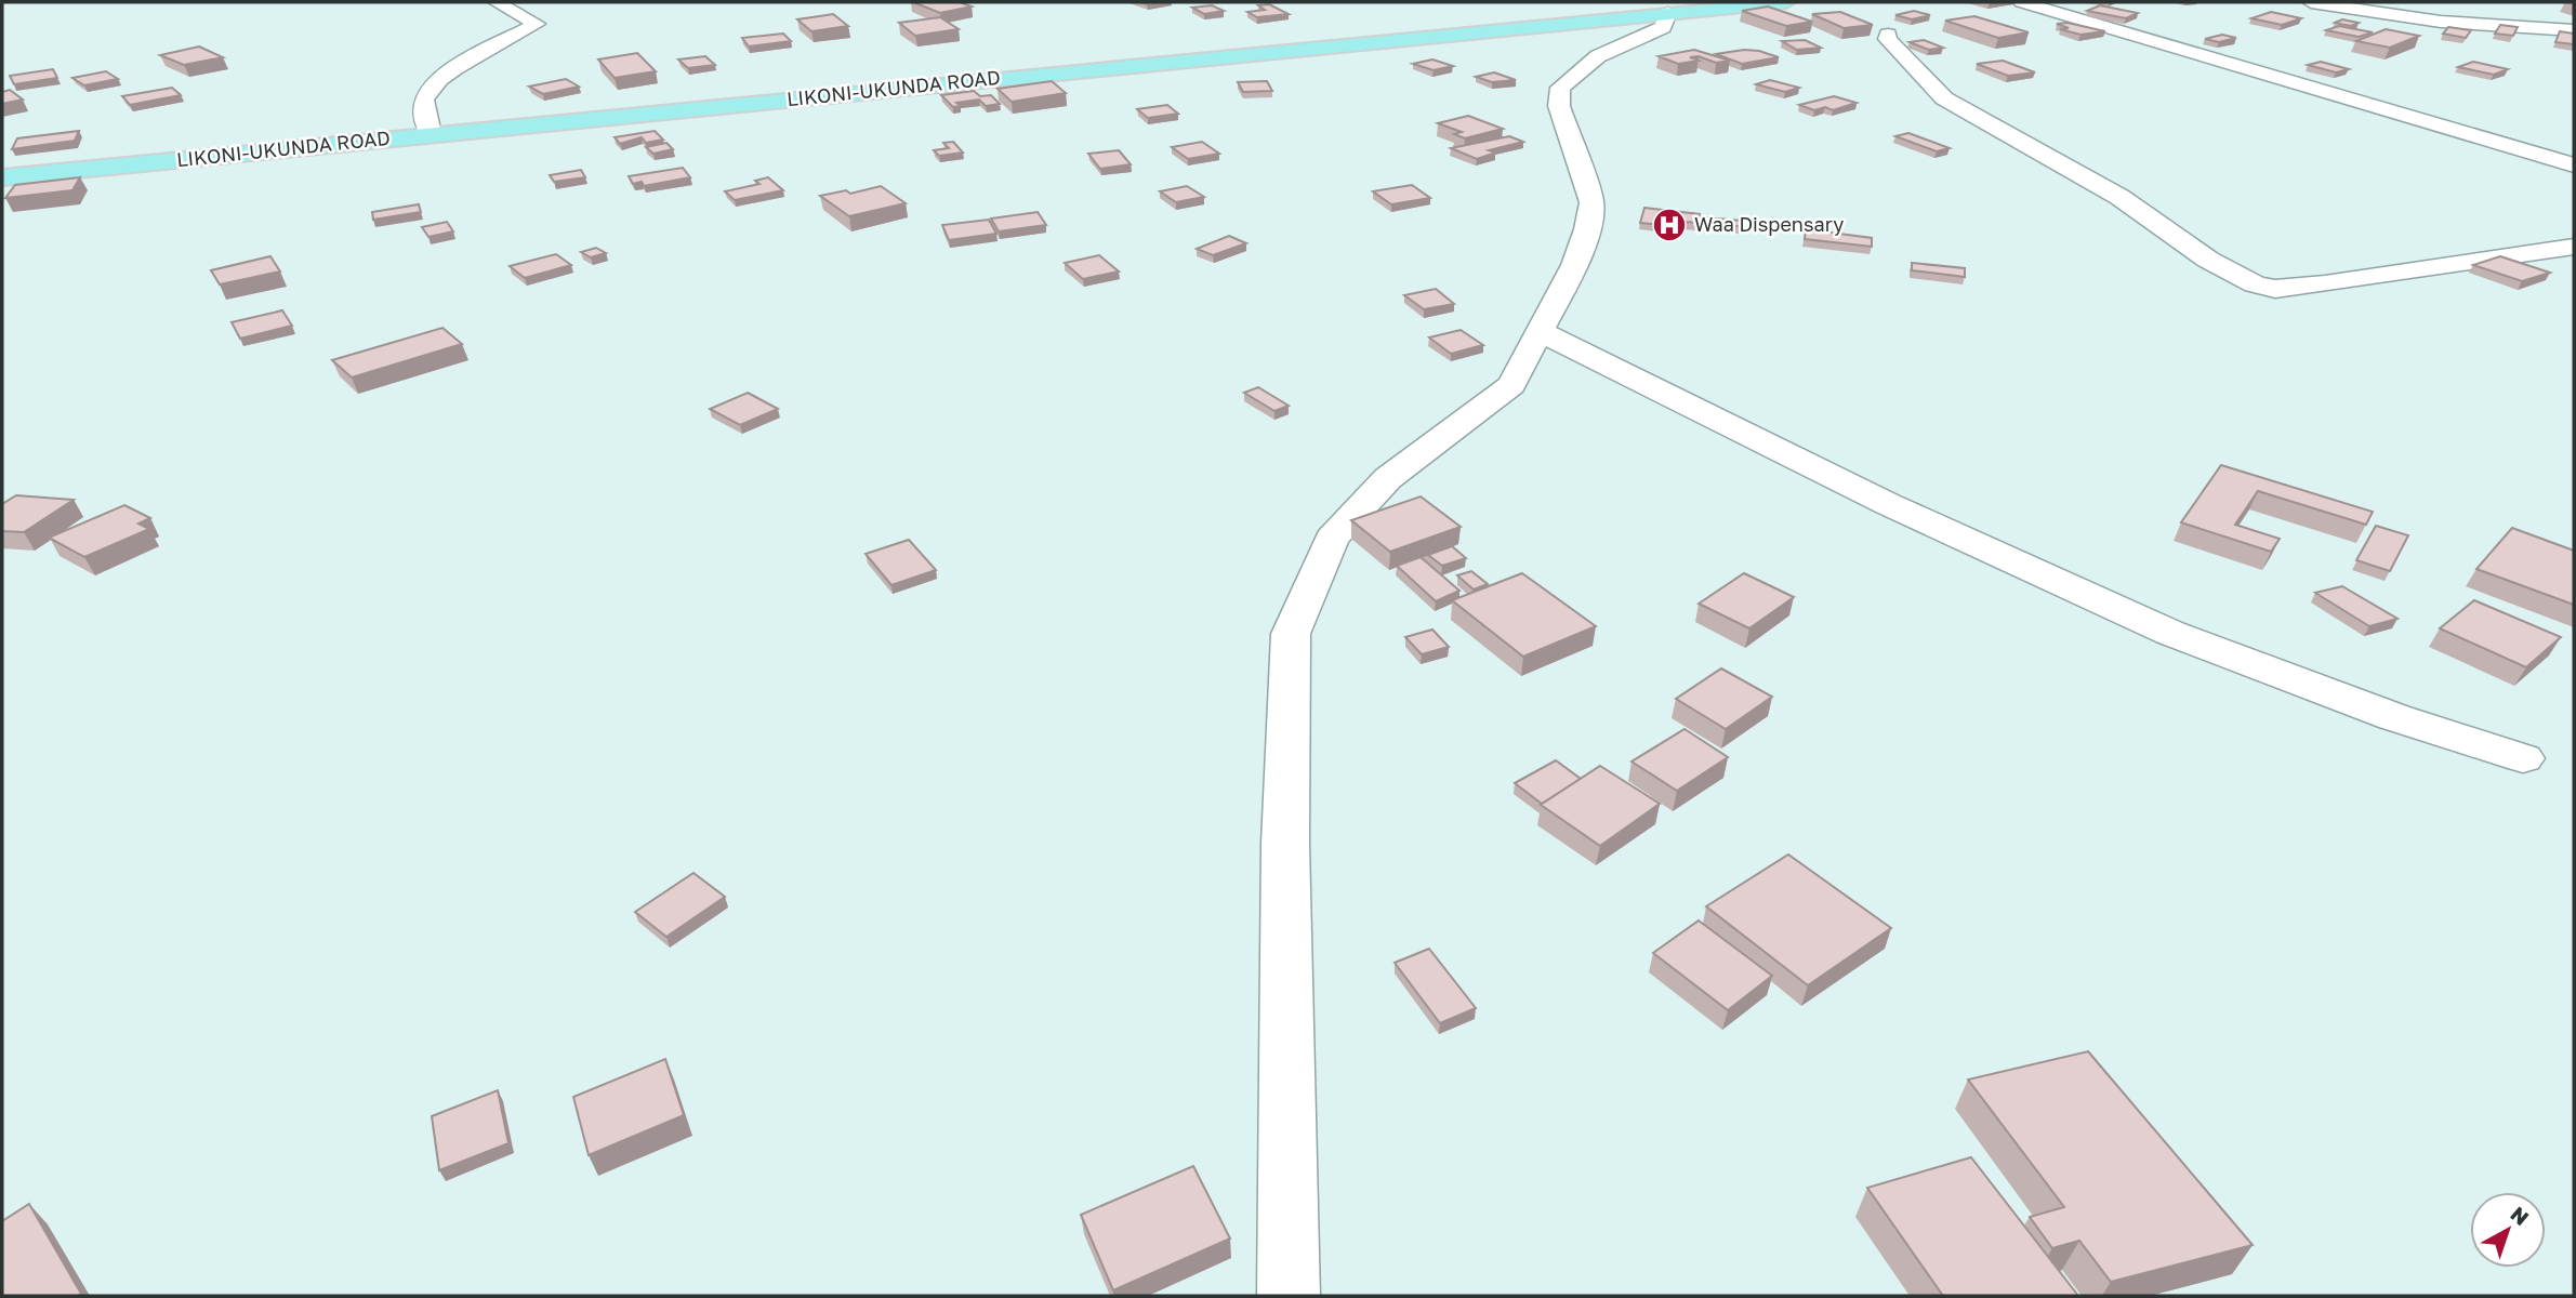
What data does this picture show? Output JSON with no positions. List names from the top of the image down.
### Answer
{
  "streets": {
    "highway": ["LIKONI-UKUNDA ROAD"]
  },
  "places": {
    "hospital": ["Waa Dispensary"]
  },
  "north": "top right"
}
